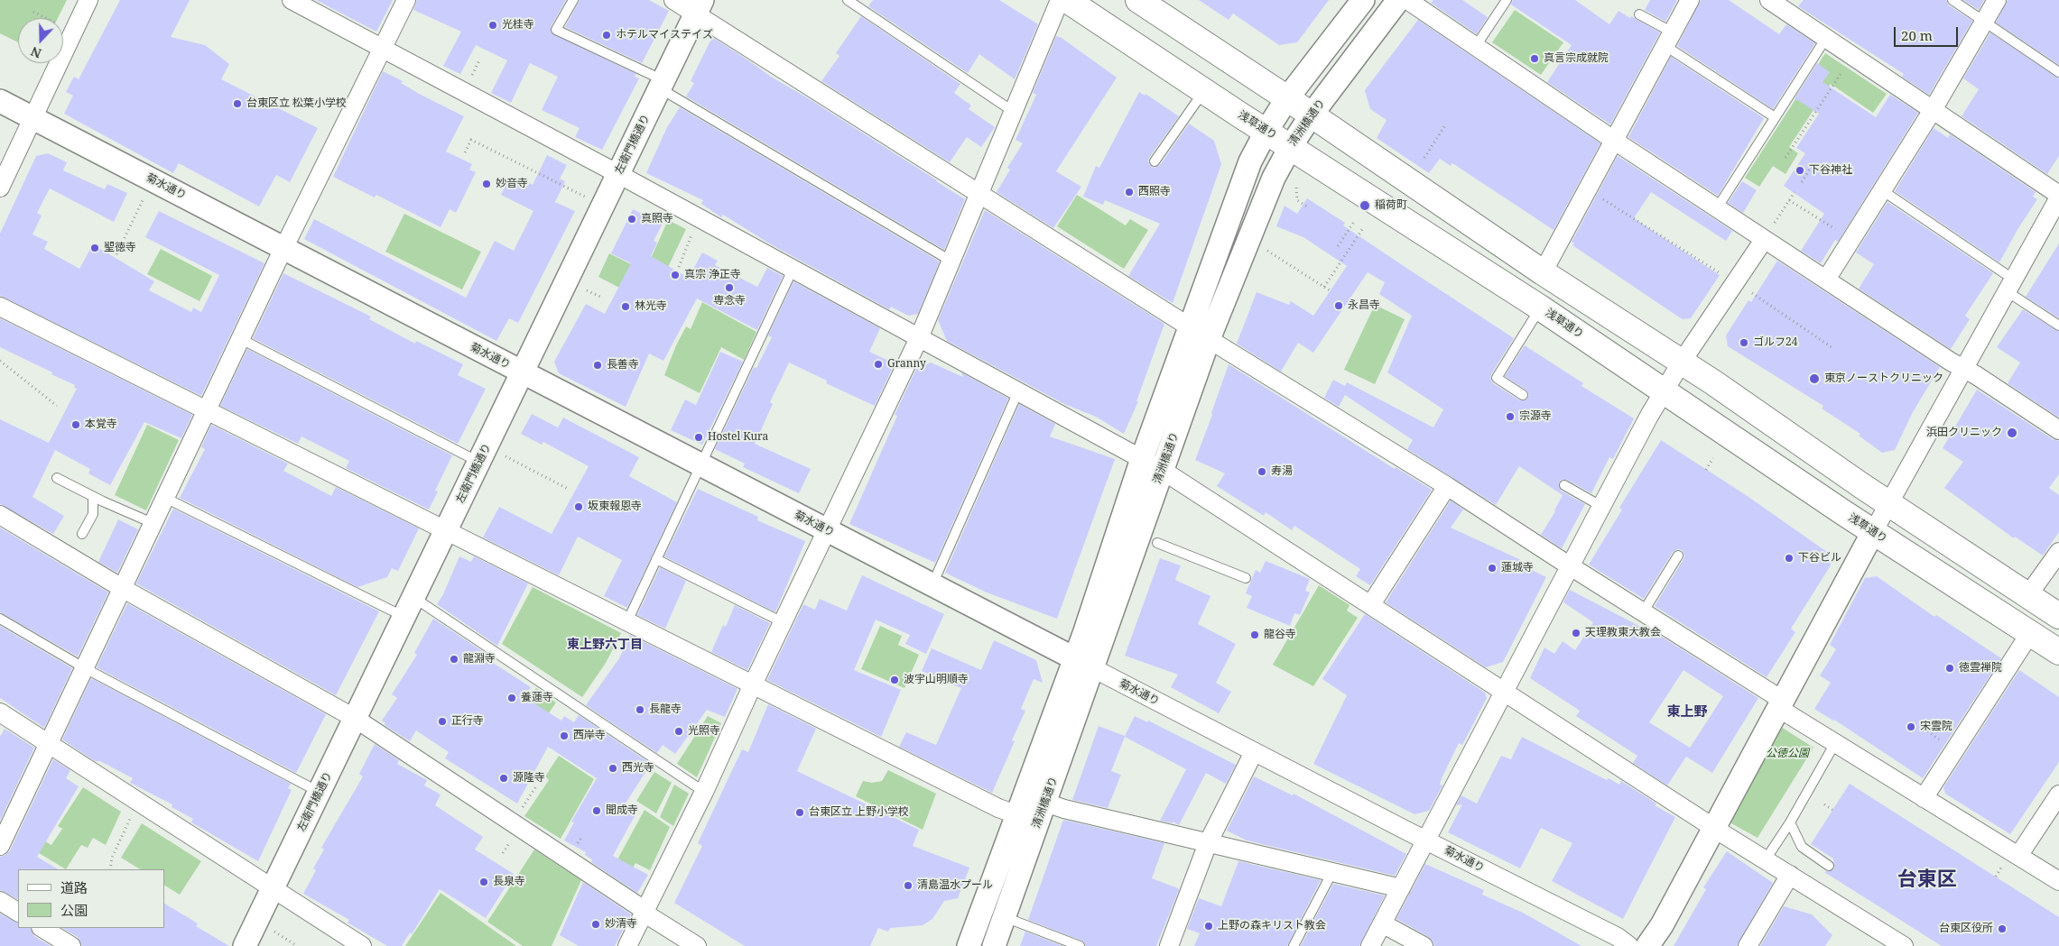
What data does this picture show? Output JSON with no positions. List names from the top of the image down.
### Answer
{
  "streets": {
    "main road": ["浅草通り"],
    "street": ["清洲橋通り", "左衛門橋通り", "菊水通り"]
  },
  "crossings": [
    ["清洲橋通り", "浅草通り"],
    ["清洲橋通り", "菊水通り"],
    ["左衛門橋通り", "菊水通り"]
  ],
  "districts": ["東上野六丁目", "東上野", "台東区"],
  "parks": ["公徳公園"],
  "places": [
    "光桂寺",
    "ホテルマイステイズ",
    "真言宗成就院",
    "台東区立 松葉小学校",
    "下谷神社",
    "妙音寺",
    "西照寺",
    "稲荷町",
    "真照寺",
    "聖徳寺",
    "真宗 浄正寺",
    "専念寺",
    "永昌寺",
    "林光寺",
    "ゴルフ24",
    "Granny",
    "長善寺",
    "東京ノーストクリニック",
    "宗源寺",
    "本覚寺",
    "浜田クリニック",
    "Hostel Kura",
    "寿湯",
    "坂東報恩寺",
    "下谷ビル",
    "蓮城寺",
    "天理教東大教会",
    "龍谷寺",
    "龍淵寺",
    "徳雲禅院",
    "波宇山明順寺",
    "養蓮寺",
    "長龍寺",
    "正行寺",
    "宋雲院",
    "光照寺",
    "西岸寺",
    "西光寺",
    "源隆寺",
    "聞成寺",
    "台東区立 上野小学校",
    "長泉寺",
    "清島温水プール",
    "妙清寺",
    "上野の森キリスト教会",
    "台東区役所"
  ],
  "legend": ["道路", "公園"],
  "scale_bar": "20 m",
  "north": "bottom"
}
